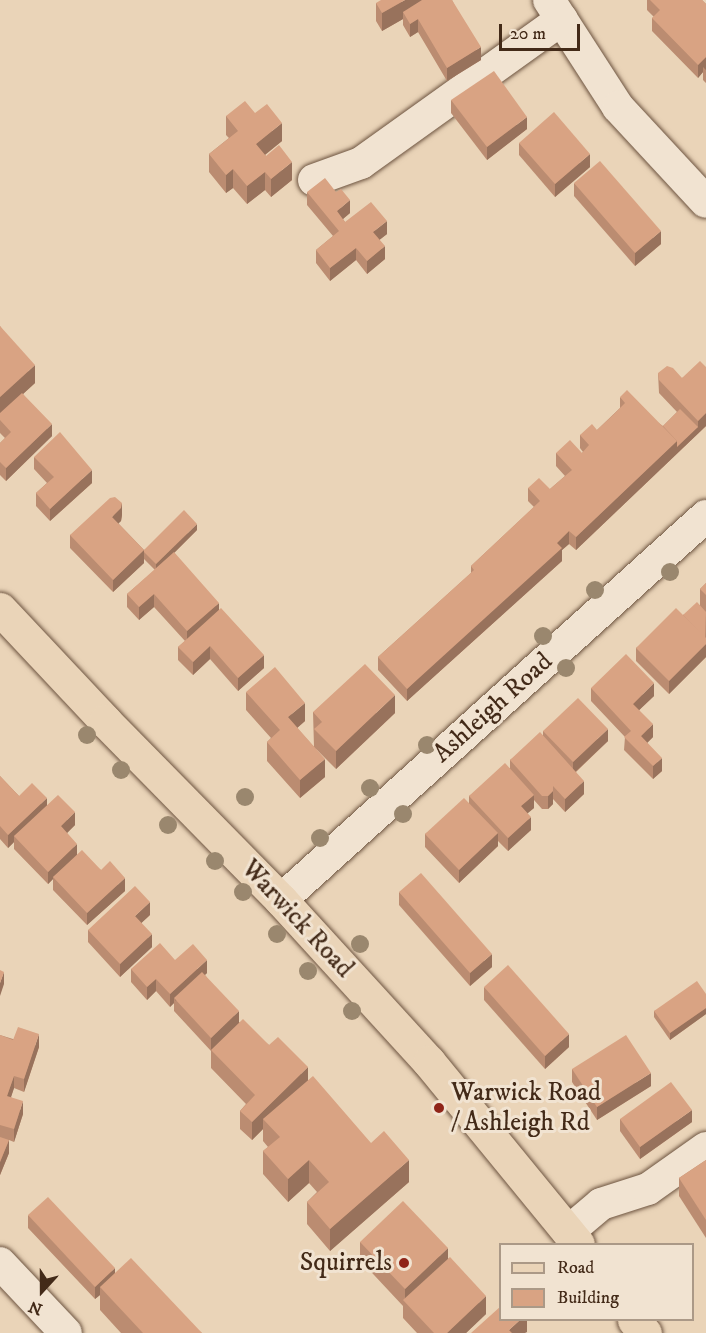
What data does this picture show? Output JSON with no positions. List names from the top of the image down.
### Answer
{
  "streets": {
    "main road": ["Warwick Road"],
    "street": ["Ashleigh Road"]
  },
  "crossings": [
    ["Ashleigh Road", "Warwick Road"]
  ],
  "places": ["Warwick Road / Ashleigh Rd", "Squirrels"],
  "legend": ["Road", "Building"],
  "scale_bar": "20 m",
  "north": "bottom"
}
